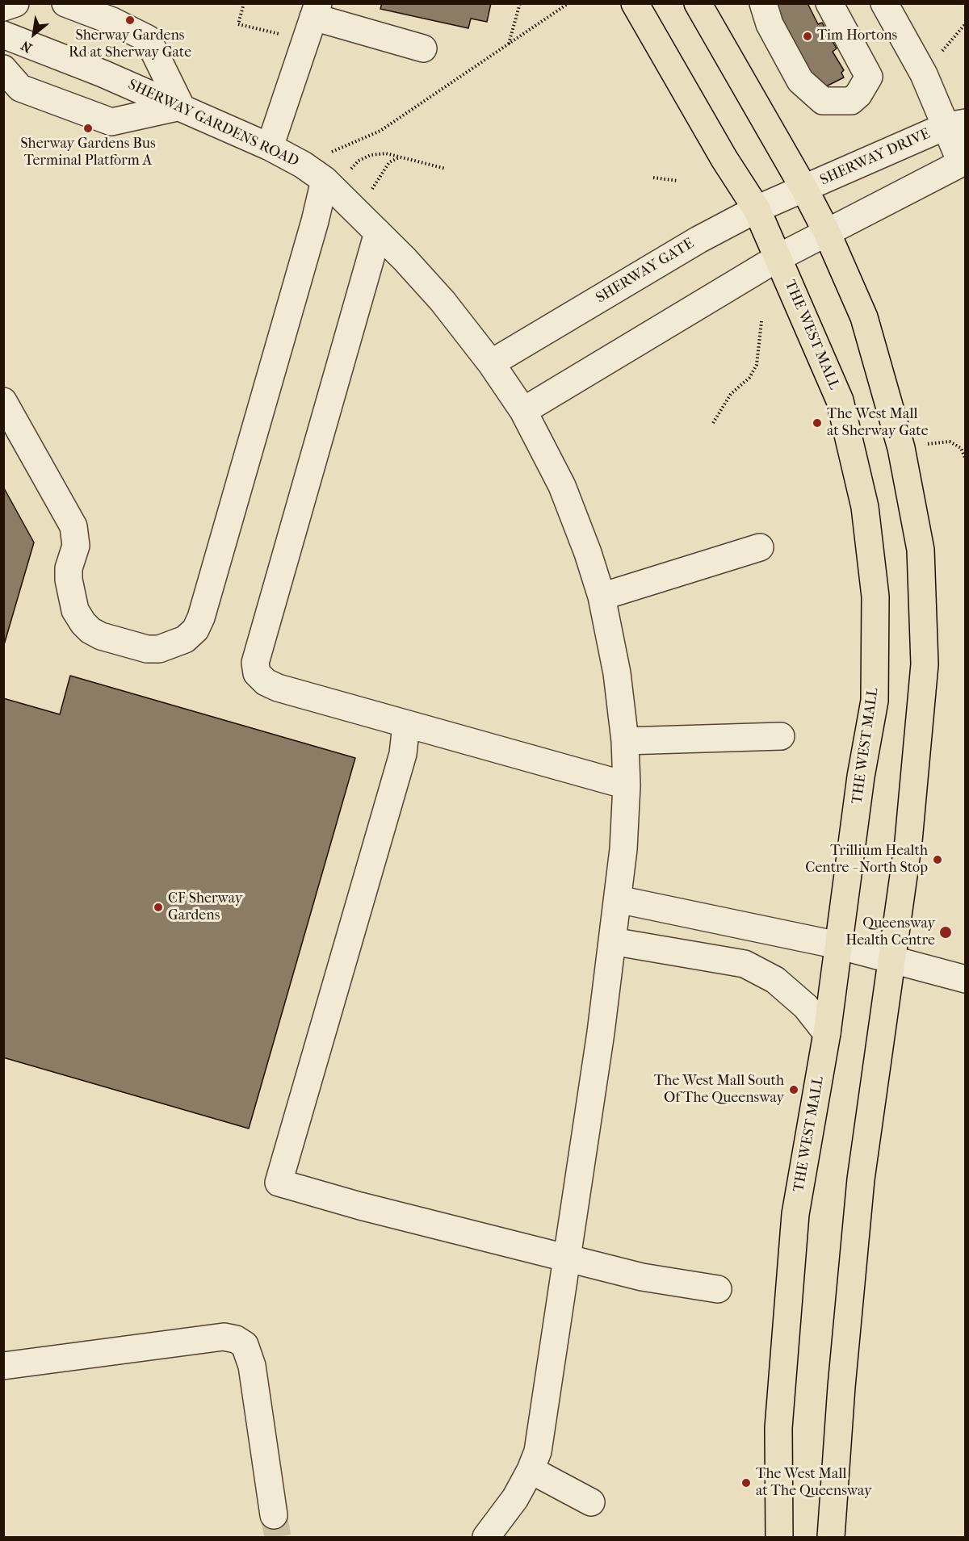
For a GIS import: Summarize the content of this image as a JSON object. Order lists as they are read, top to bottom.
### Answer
{
  "streets": {
    "main road": ["THE WEST MALL"],
    "street": ["SHERWAY GARDENS ROAD", "SHERWAY DRIVE", "SHERWAY GATE"]
  },
  "crossings": [
    ["SHERWAY GARDENS ROAD", "SHERWAY GATE"],
    ["SHERWAY DRIVE", "SHERWAY GATE"],
    ["SHERWAY GATE", "THE WEST MALL"]
  ],
  "places": [
    "Sherway Gardens Rd at Sherway Gate",
    "Tim Hortons",
    "Sherway Gardens Bus Terminal Platform A",
    "The West Mall at Sherway Gate",
    "Trillium Health Centre - North Stop",
    "CF Sherway Gardens",
    "Queensway Health Centre",
    "The West Mall South Of The Queensway",
    "The West Mall at The Queensway"
  ],
  "north": "bottom left"
}
